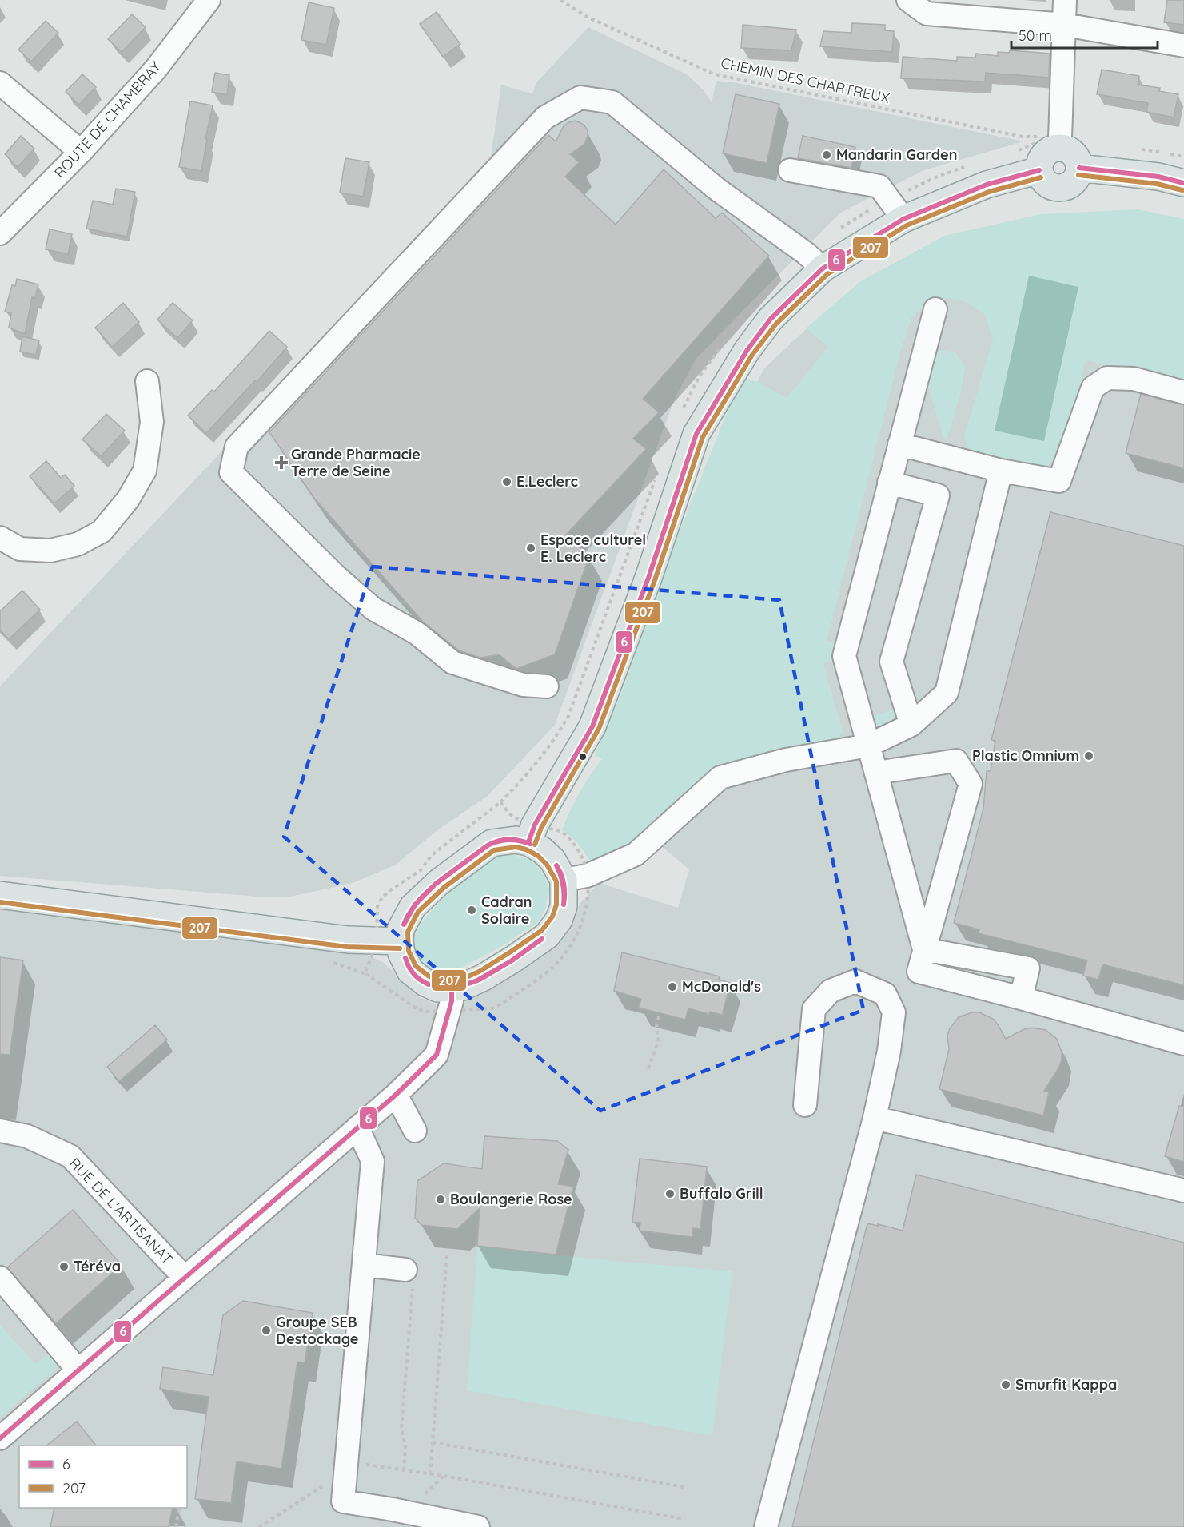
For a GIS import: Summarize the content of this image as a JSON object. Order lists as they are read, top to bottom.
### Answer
{
  "streets": {
    "street": ["ROUTE DE CHAMBRAY", "RUE DE L'ARTISANAT"],
    "path": ["CHEMIN DES CHARTREUX"]
  },
  "places": {
    "other": [
      "Mandarin Garden",
      "E.Leclerc",
      "Espace culturel E. Leclerc",
      "Plastic Omnium",
      "Cadran Solaire",
      "McDonald's",
      "Buffalo Grill",
      "Boulangerie Rose",
      "Téréva",
      "Groupe SEB Destockage",
      "Smurfit Kappa"
    ],
    "health": ["Grande Pharmacie Terre de Seine"]
  },
  "lines": ["transit line 6", "transit line 207"],
  "legend": ["6", "207"],
  "scale_bar": "50 m"
}
